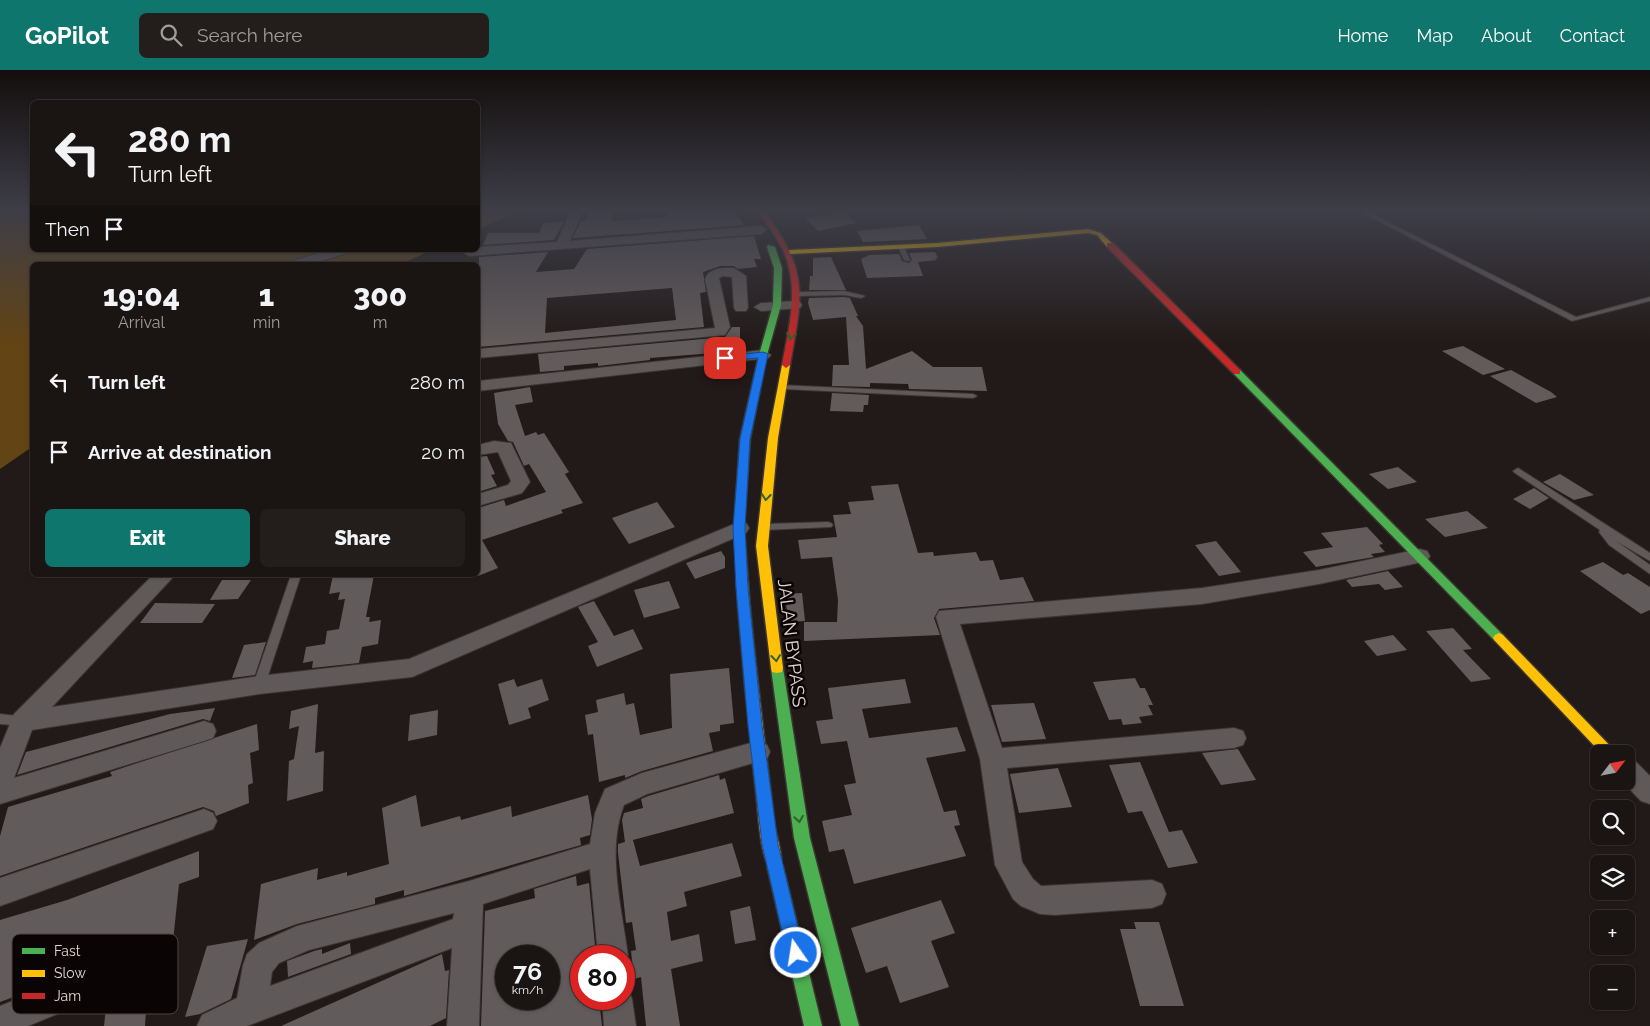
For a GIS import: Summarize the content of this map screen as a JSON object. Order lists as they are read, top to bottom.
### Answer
{
  "streets": {
    "main road": ["JALAN BYPASS"]
  },
  "legend": ["Fast", "Slow", "Jam"],
  "north": "top right",
  "page": {
    "header": "GoPilot",
    "search": "Search here",
    "nav": [
      "Home",
      "Map",
      "About",
      "Contact"
    ],
    "turn": ["280 m", "Turn left"],
    "then": "Then",
    "eta": [
      "19:04",
      "Arrival",
      "1",
      "min",
      "300",
      "m"
    ],
    "list": [
      {
        "name": "Turn left",
        "value": "280 m"
      },
      {
        "name": "Arrive at destination",
        "value": "20 m"
      }
    ],
    "buttons": ["Exit", "Share"],
    "map_buttons": ["+", "−"],
    "speed": "76 km/h",
    "limit": "80"
  }
}
